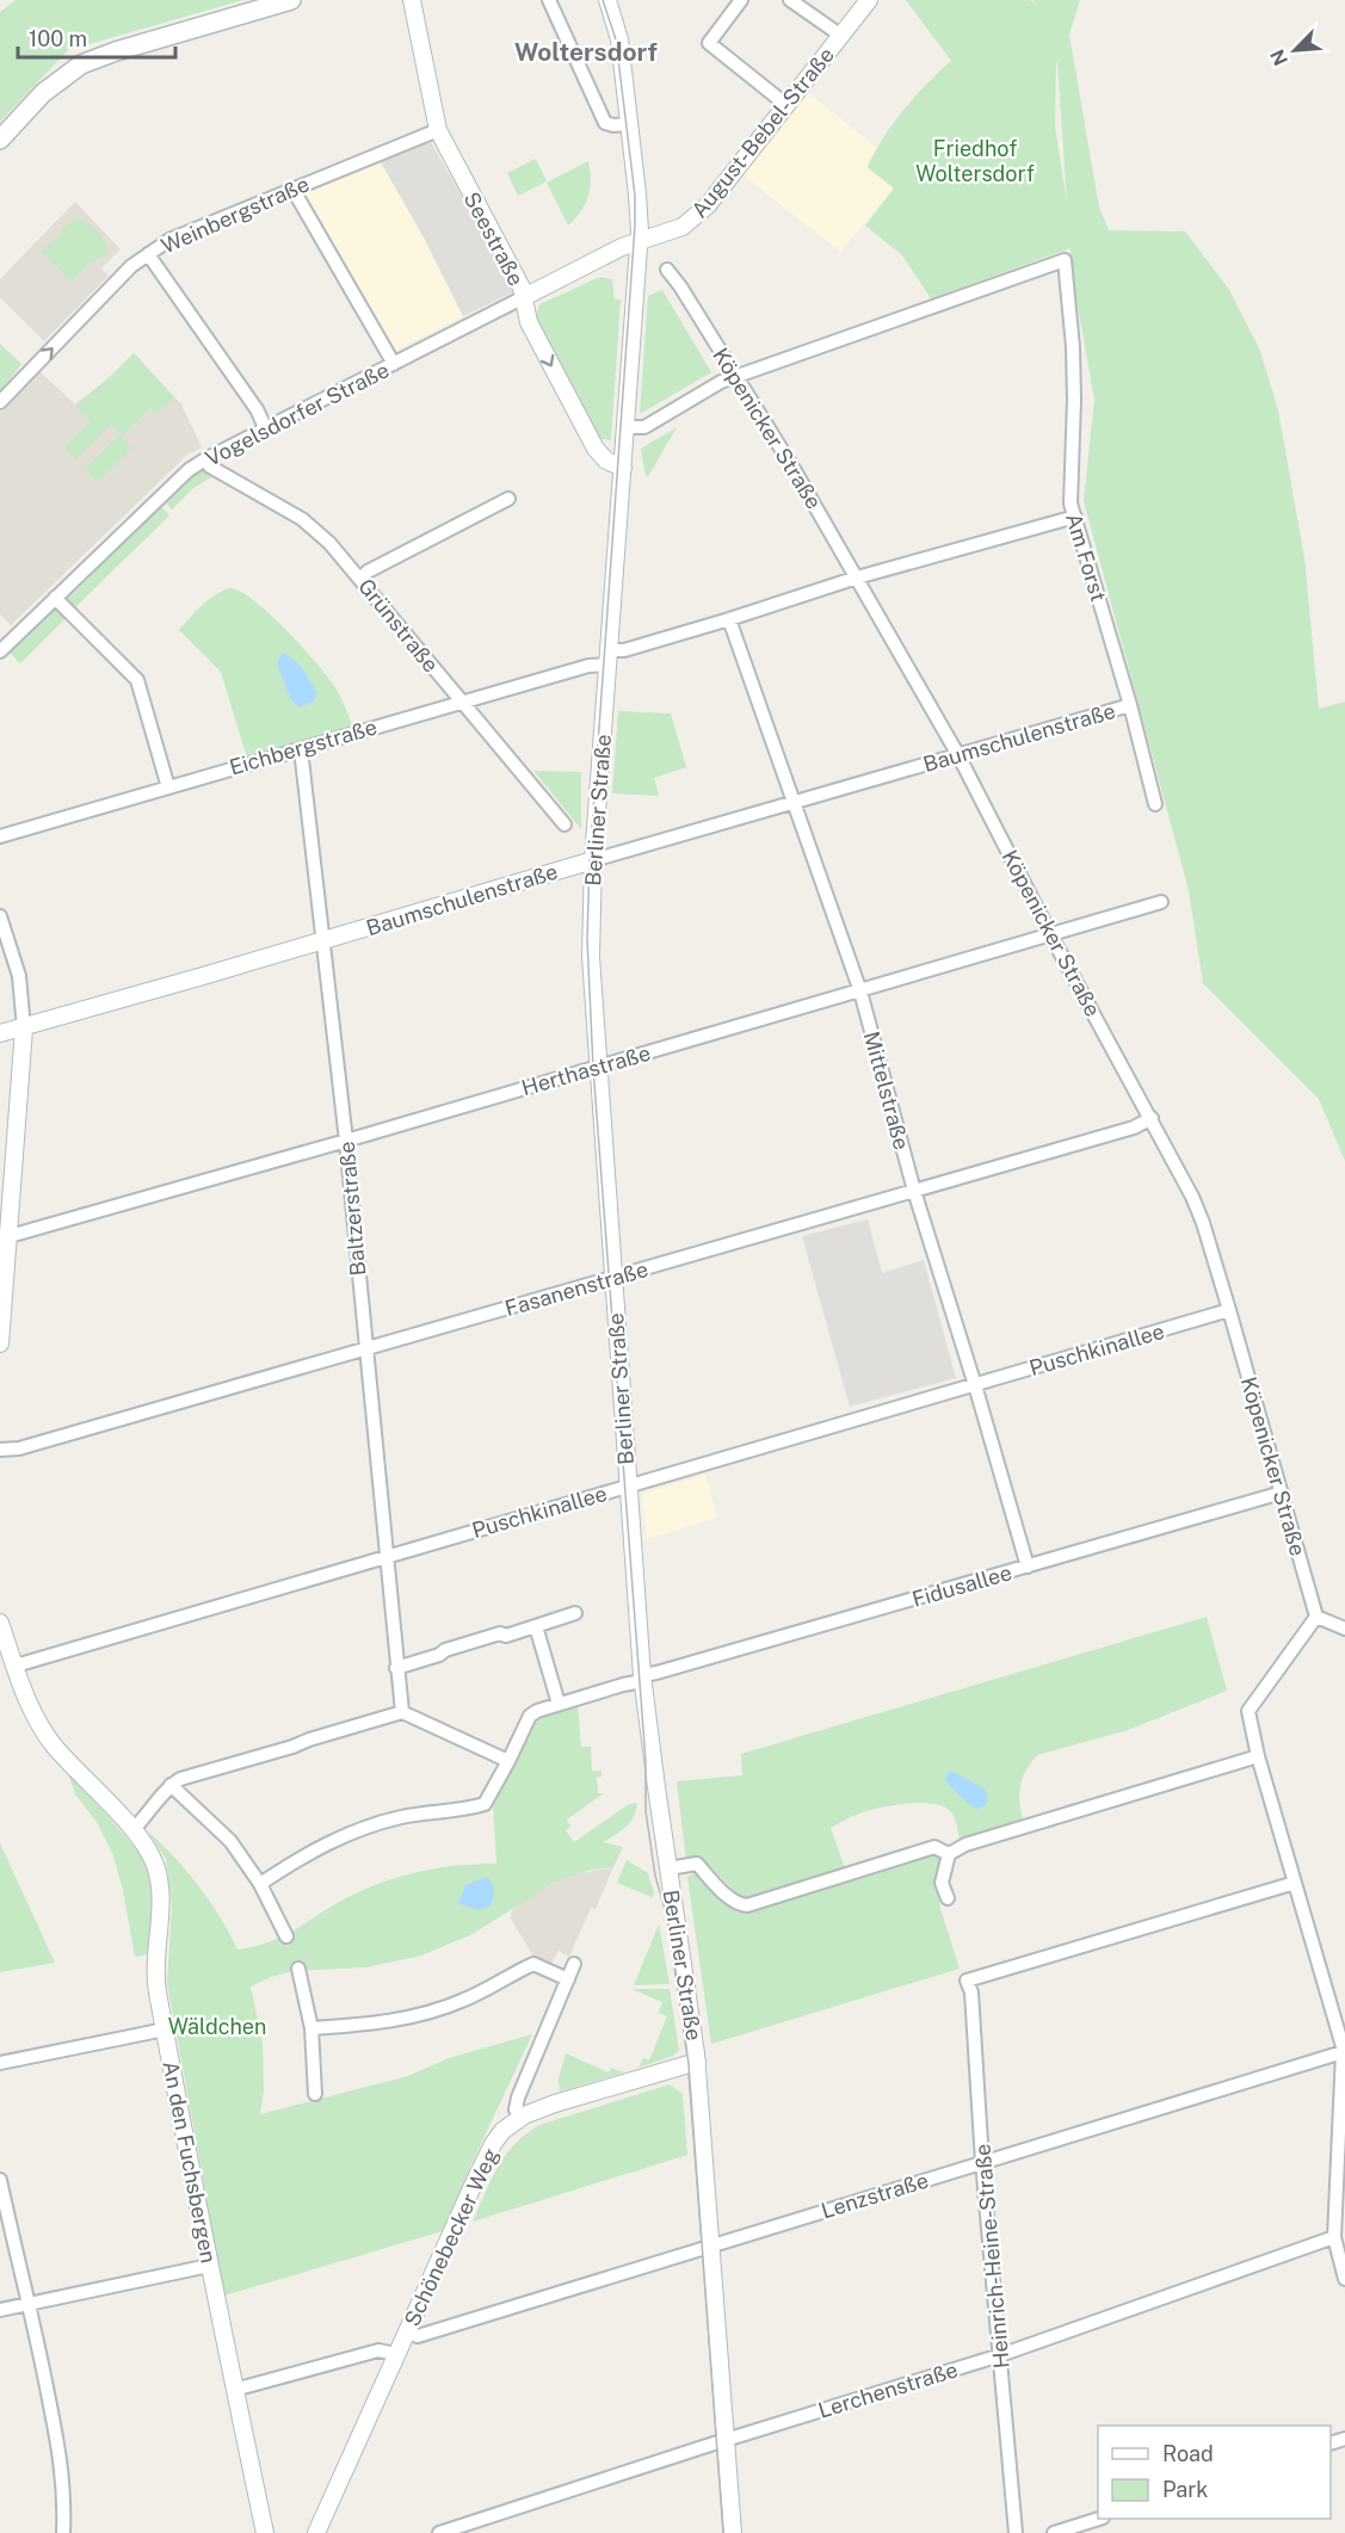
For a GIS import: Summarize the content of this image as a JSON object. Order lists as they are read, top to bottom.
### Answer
{
  "streets": {
    "street": [
      "August-Bebel-Straße",
      "Weinbergstraße",
      "Seestraße",
      "Vogelsdorfer Straße",
      "Köpenicker Straße",
      "Am Forst",
      "Grünstraße",
      "Baumschulenstraße",
      "Eichbergstraße",
      "Berliner Straße",
      "Herthastraße",
      "Mittelstraße",
      "Baltzerstraße",
      "Fasanenstraße",
      "Puschkinallee",
      "Fidusallee",
      "An den Fuchsbergen",
      "Lenzstraße",
      "Schönebecker Weg",
      "Heinrich-Heine-Straße",
      "Lerchenstraße"
    ]
  },
  "crossings": [
    ["August-Bebel-Straße", "Vogelsdorfer Straße"],
    ["August-Bebel-Straße", "Berliner Straße"],
    ["Weinbergstraße", "Seestraße"],
    ["Seestraße", "Vogelsdorfer Straße"],
    ["Seestraße", "Berliner Straße"],
    ["Vogelsdorfer Straße", "Grünstraße"],
    ["Vogelsdorfer Straße", "Berliner Straße"],
    ["Köpenicker Straße", "Am Forst"],
    ["Köpenicker Straße", "Baumschulenstraße"],
    ["Köpenicker Straße", "Eichbergstraße"],
    ["Köpenicker Straße", "Herthastraße"],
    ["Köpenicker Straße", "Fasanenstraße"],
    ["Köpenicker Straße", "Puschkinallee"],
    ["Köpenicker Straße", "Fidusallee"],
    ["Am Forst", "Baumschulenstraße"],
    ["Am Forst", "Eichbergstraße"],
    ["Grünstraße", "Eichbergstraße"],
    ["Baumschulenstraße", "Berliner Straße"],
    ["Baumschulenstraße", "Mittelstraße"],
    ["Baumschulenstraße", "Baltzerstraße"],
    ["Eichbergstraße", "Berliner Straße"],
    ["Eichbergstraße", "Mittelstraße"],
    ["Eichbergstraße", "Baltzerstraße"],
    ["Berliner Straße", "Herthastraße"],
    ["Berliner Straße", "Fasanenstraße"],
    ["Berliner Straße", "Puschkinallee"],
    ["Berliner Straße", "Fidusallee"],
    ["Berliner Straße", "Lenzstraße"],
    ["Berliner Straße", "Schönebecker Weg"],
    ["Berliner Straße", "Lerchenstraße"],
    ["Herthastraße", "Mittelstraße"],
    ["Herthastraße", "Baltzerstraße"],
    ["Mittelstraße", "Fasanenstraße"],
    ["Mittelstraße", "Puschkinallee"],
    ["Mittelstraße", "Fidusallee"],
    ["Baltzerstraße", "Fasanenstraße"],
    ["Baltzerstraße", "Puschkinallee"],
    ["Puschkinallee", "An den Fuchsbergen"],
    ["Lenzstraße", "Schönebecker Weg"],
    ["Lenzstraße", "Heinrich-Heine-Straße"],
    ["Heinrich-Heine-Straße", "Lerchenstraße"]
  ],
  "one_way": ["Weinbergstraße", "Seestraße"],
  "districts": ["Woltersdorf"],
  "parks": ["Friedhof Woltersdorf", "Wäldchen"],
  "legend": ["Road", "Park"],
  "scale_bar": "100 m",
  "north": "bottom left"
}
